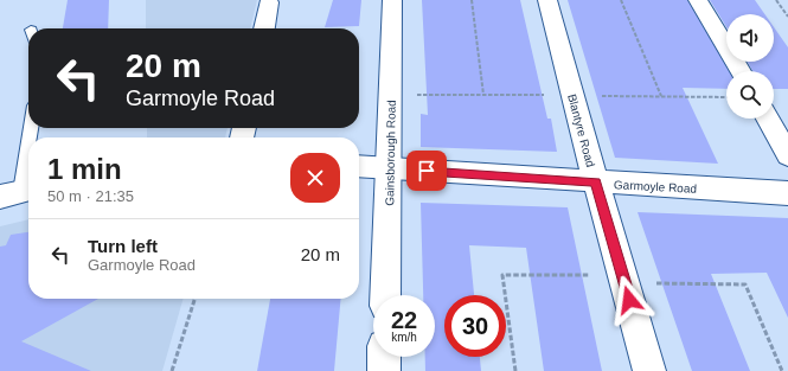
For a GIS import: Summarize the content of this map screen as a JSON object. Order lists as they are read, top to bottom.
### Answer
{
  "streets": {
    "street": ["Blantyre Road", "Gainsborough Road", "Garmoyle Road"]
  },
  "crossings": [
    ["Blantyre Road", "Garmoyle Road"],
    ["Gainsborough Road", "Garmoyle Road"]
  ],
  "page": {
    "turn": ["20 m", "Garmoyle Road"],
    "heading": ["1 min", "50 m · 21:35"],
    "list": [
      {
        "name": "Turn left",
        "note": "Garmoyle Road",
        "value": "20 m"
      }
    ],
    "speed": "22 km/h",
    "limit": "30"
  }
}
